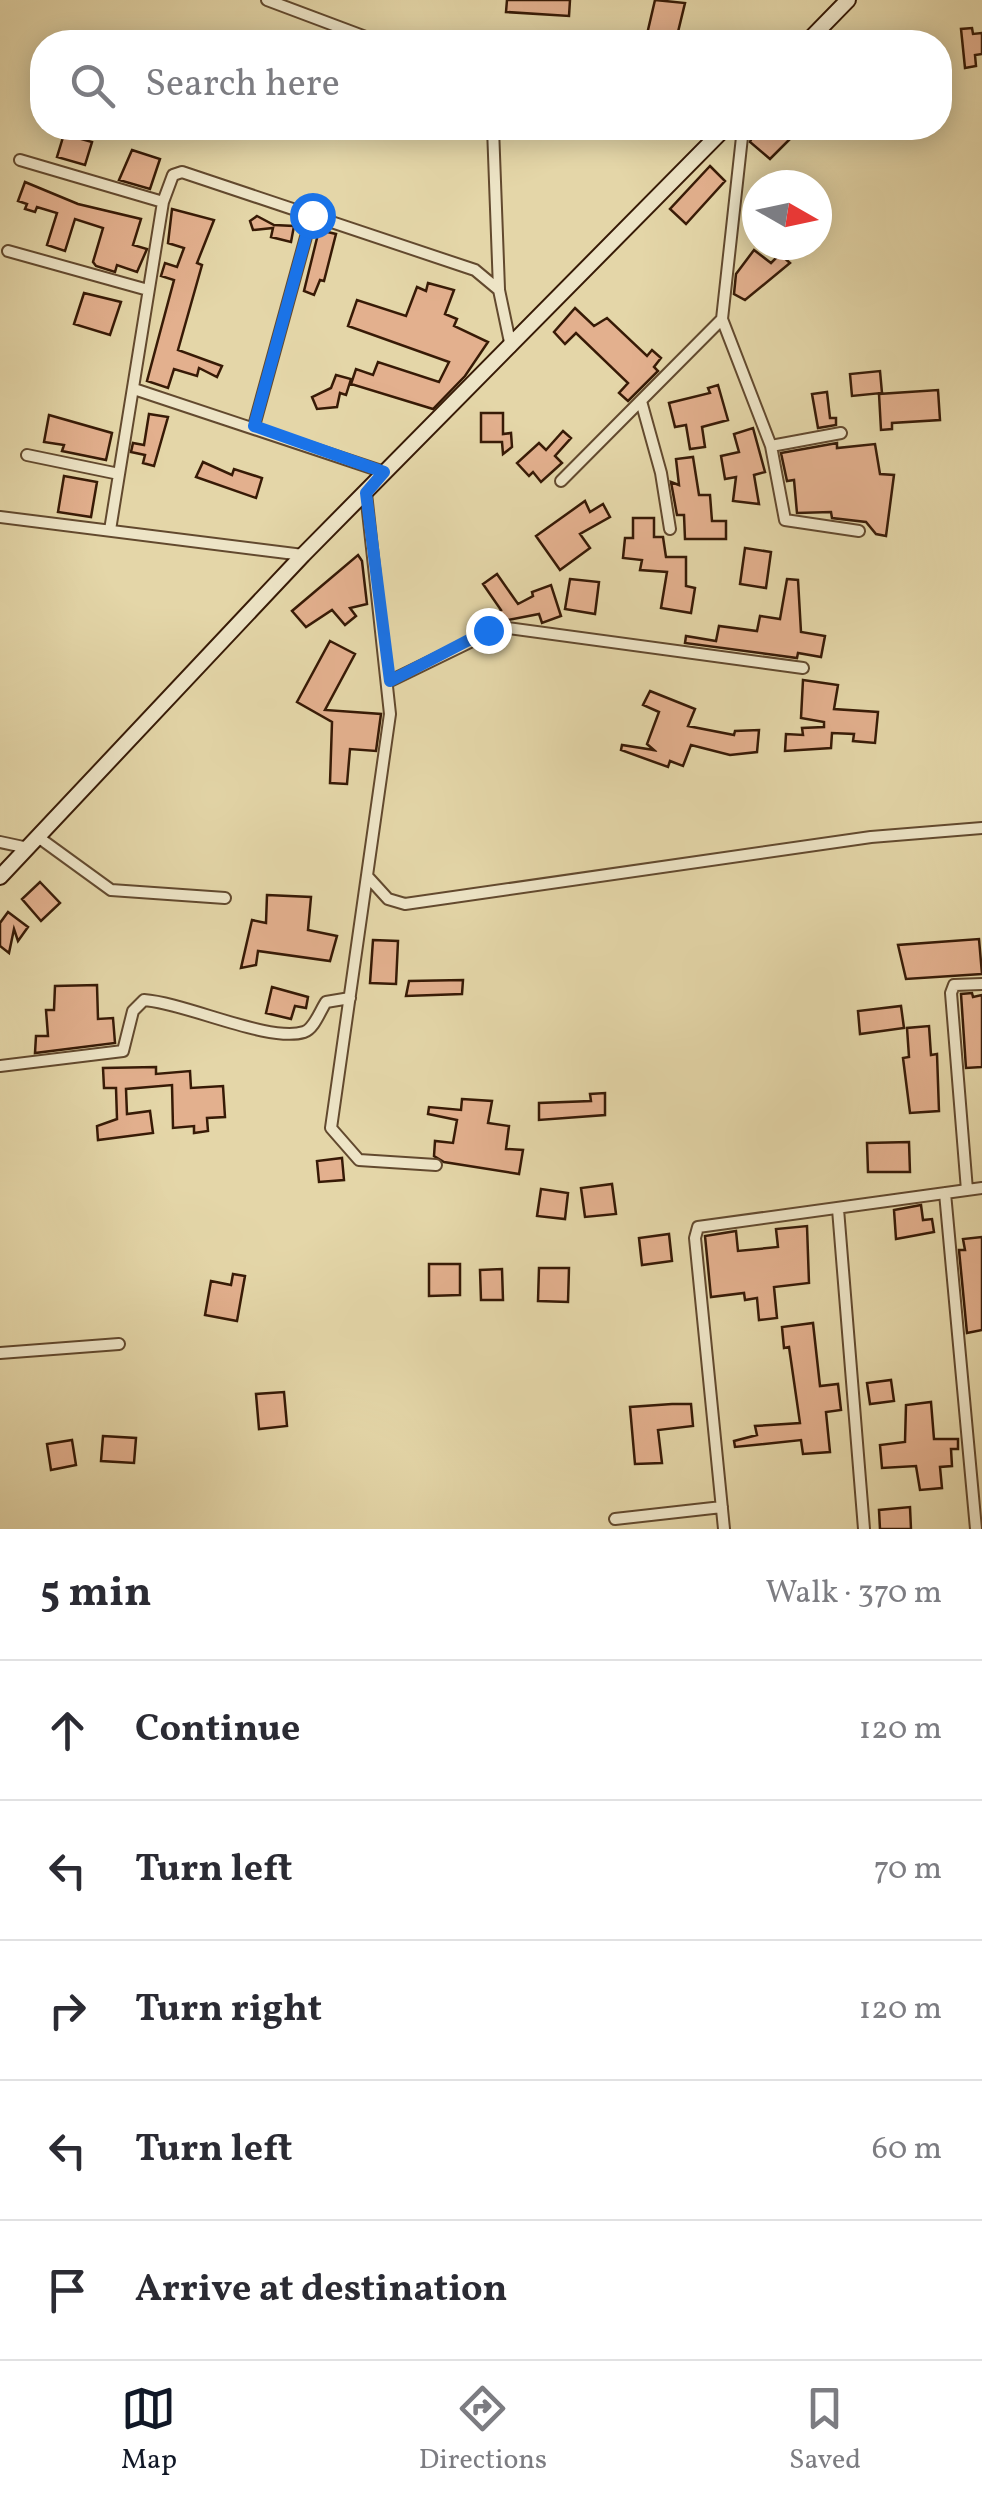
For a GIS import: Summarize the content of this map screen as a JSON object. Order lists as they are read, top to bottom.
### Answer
{
  "north": "right",
  "page": {
    "search": "Search here",
    "heading": ["5 min", "Walk · 370 m"],
    "list": [
      ["Continue", "120 m"],
      ["Turn left", "70 m"],
      ["Turn right", "120 m"],
      ["Turn left", "60 m"],
      "Arrive at destination"
    ],
    "nav": ["Map", "Directions", "Saved"]
  }
}
